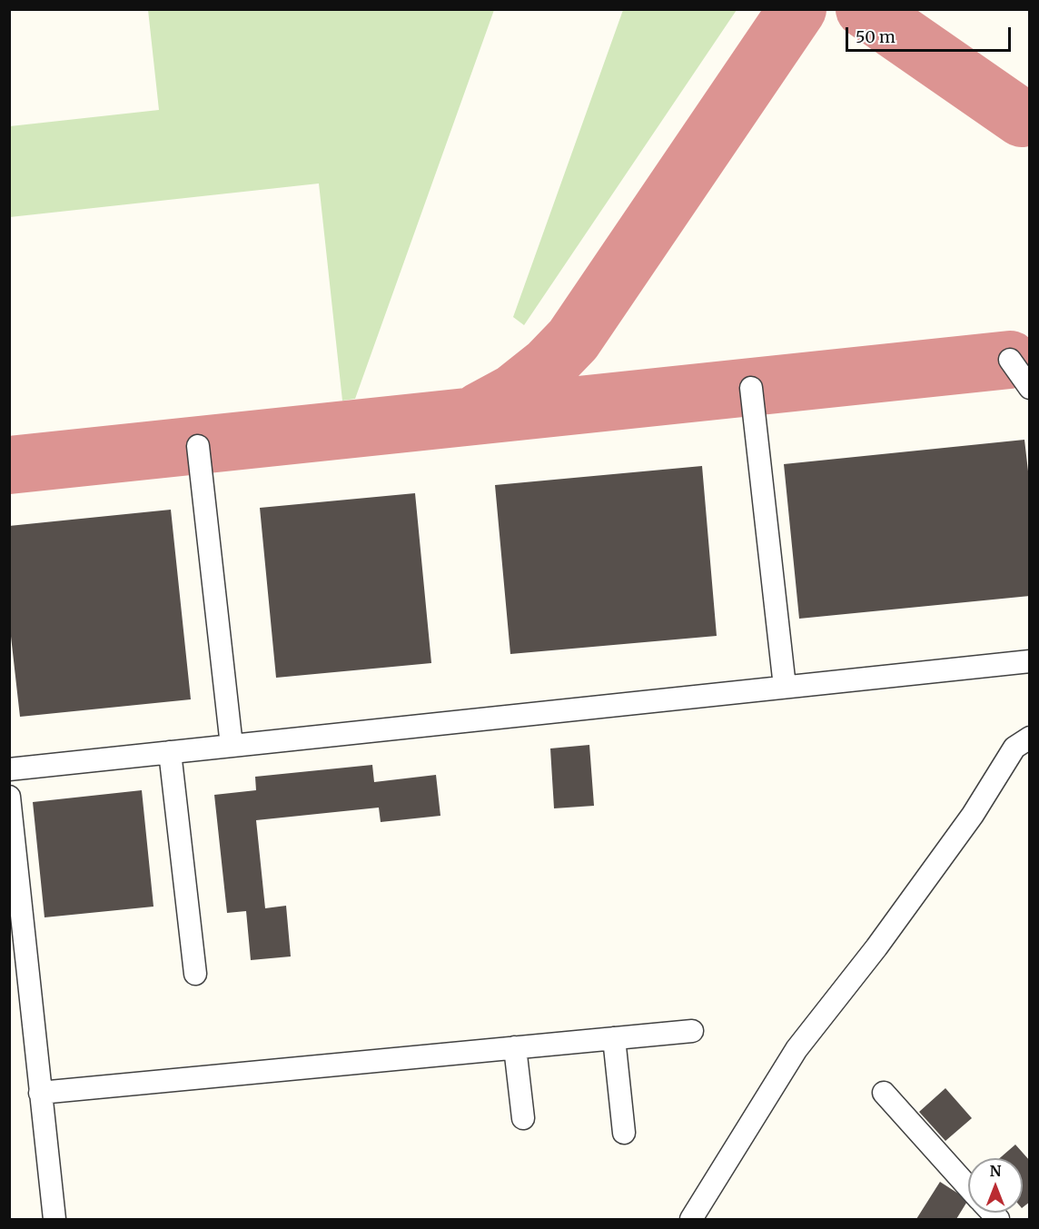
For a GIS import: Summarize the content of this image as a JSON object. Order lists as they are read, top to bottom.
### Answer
{
  "scale_bar": "50 m",
  "north": "top"
}
